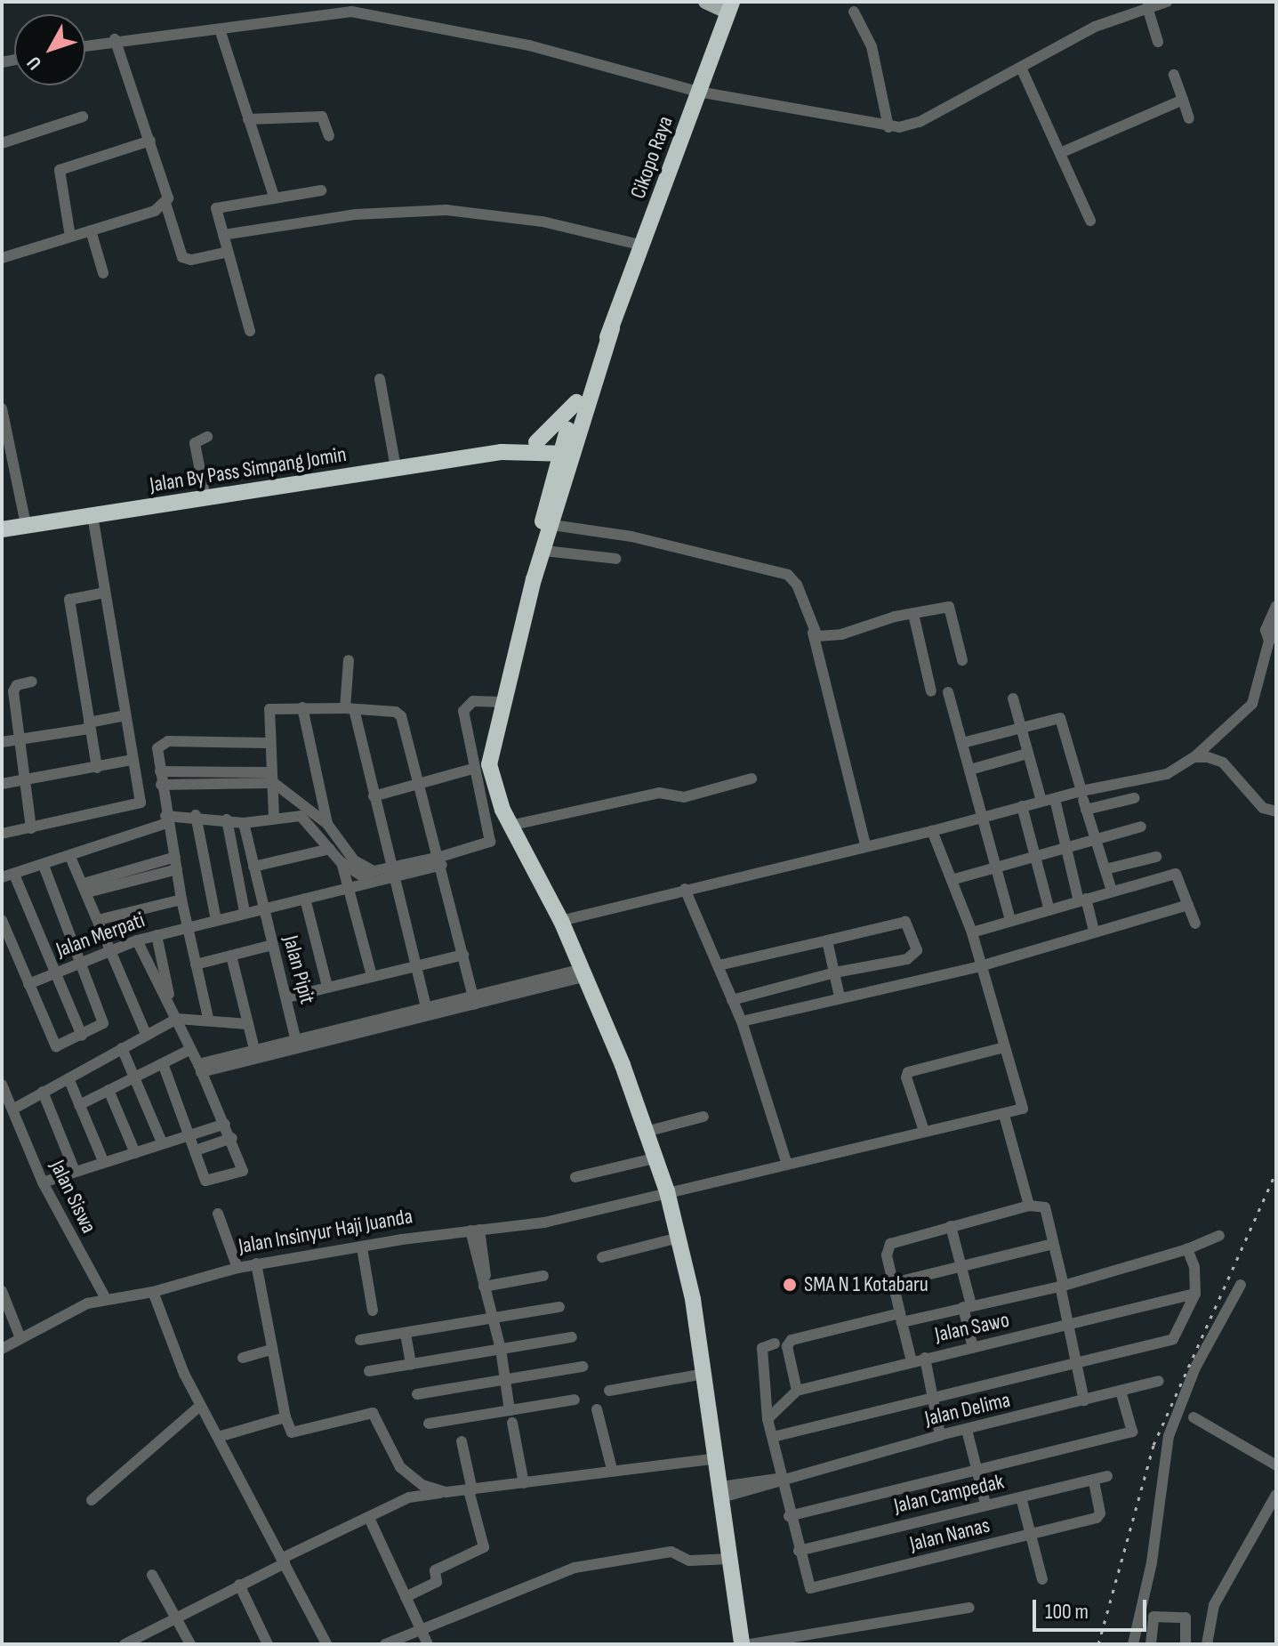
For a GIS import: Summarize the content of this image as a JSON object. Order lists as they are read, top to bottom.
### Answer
{
  "streets": {
    "highway": ["Cikopo Raya", "Jalan By Pass Simpang Jomin"],
    "street": [
      "Jalan Merpati",
      "Jalan Pipit",
      "Jalan Siswa",
      "Jalan Insinyur Haji Juanda",
      "Jalan Sawo",
      "Jalan Delima",
      "Jalan Campedak",
      "Jalan Nanas"
    ]
  },
  "crossings": [
    ["Cikopo Raya", "Jalan By Pass Simpang Jomin"],
    ["Jalan Merpati", "Jalan Pipit"],
    ["Jalan Siswa", "Jalan Insinyur Haji Juanda"],
    ["Jalan Campedak", "Jalan Nanas"]
  ],
  "places": ["SMA N 1 Kotabaru"],
  "scale_bar": "100 m",
  "north": "bottom left"
}
